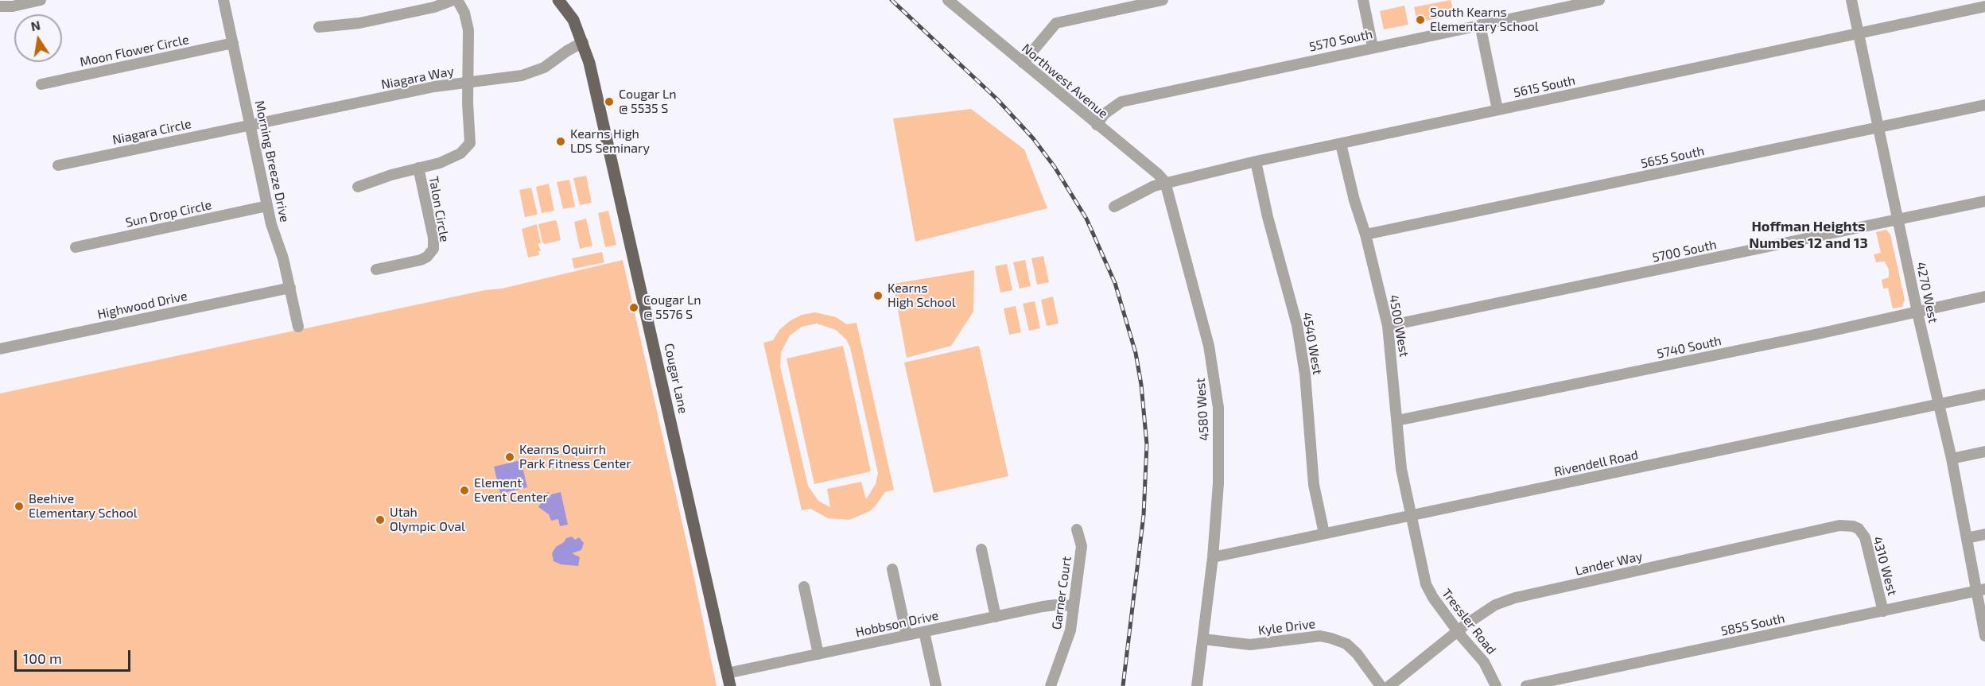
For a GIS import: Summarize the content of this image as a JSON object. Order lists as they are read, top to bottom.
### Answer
{
  "streets": {
    "main road": ["Cougar Lane"],
    "street": [
      "5570 South",
      "Moon Flower Circle",
      "Niagara Way",
      "Northwest Avenue",
      "5615 South",
      "Niagara Circle",
      "5655 South",
      "Morning Breeze Drive",
      "Talon Circle",
      "Sun Drop Circle",
      "5700 South",
      "4270 West",
      "Highwood Drive",
      "4500 West",
      "4540 West",
      "5740 South",
      "4580 West",
      "Rivendell Road",
      "Lander Way",
      "4310 West",
      "Garner Court",
      "Tressler Road",
      "Hobbson Drive",
      "5855 South",
      "Kyle Drive"
    ]
  },
  "crossings": [
    ["5570 South", "Northwest Avenue"],
    ["Moon Flower Circle", "Morning Breeze Drive"],
    ["Niagara Way", "Niagara Circle"],
    ["Niagara Way", "Morning Breeze Drive"],
    ["Niagara Way", "Cougar Lane"],
    ["Northwest Avenue", "5615 South"],
    ["Northwest Avenue", "4580 West"],
    ["5615 South", "4270 West"],
    ["5615 South", "4500 West"],
    ["5615 South", "4540 West"],
    ["5615 South", "4580 West"],
    ["Niagara Circle", "Morning Breeze Drive"],
    ["5655 South", "4270 West"],
    ["5655 South", "4500 West"],
    ["Morning Breeze Drive", "Sun Drop Circle"],
    ["Morning Breeze Drive", "Highwood Drive"],
    ["5700 South", "4270 West"],
    ["5700 South", "4500 West"],
    ["4270 West", "5740 South"],
    ["4270 West", "Rivendell Road"],
    ["4270 West", "5855 South"],
    ["4500 West", "5740 South"],
    ["4500 West", "Rivendell Road"],
    ["4500 West", "Tressler Road"],
    ["4540 West", "Rivendell Road"],
    ["Cougar Lane", "Hobbson Drive"],
    ["4580 West", "Rivendell Road"],
    ["4580 West", "Kyle Drive"],
    ["Rivendell Road", "Tressler Road"],
    ["Lander Way", "4310 West"],
    ["Lander Way", "Tressler Road"],
    ["4310 West", "5855 South"],
    ["Garner Court", "Hobbson Drive"]
  ],
  "districts": ["Hoffman Heights Numbes 12 and 13"],
  "places": [
    "South Kearns Elementary School",
    "Cougar Ln @ 5535 S",
    "Kearns High LDS Seminary",
    "Kearns High School",
    "Cougar Ln @ 5576 S",
    "Kearns Oquirrh Park Fitness Center",
    "Element Event Center",
    "Beehive Elementary School",
    "Utah Olympic Oval"
  ],
  "scale_bar": "100 m",
  "north": "top"
}
